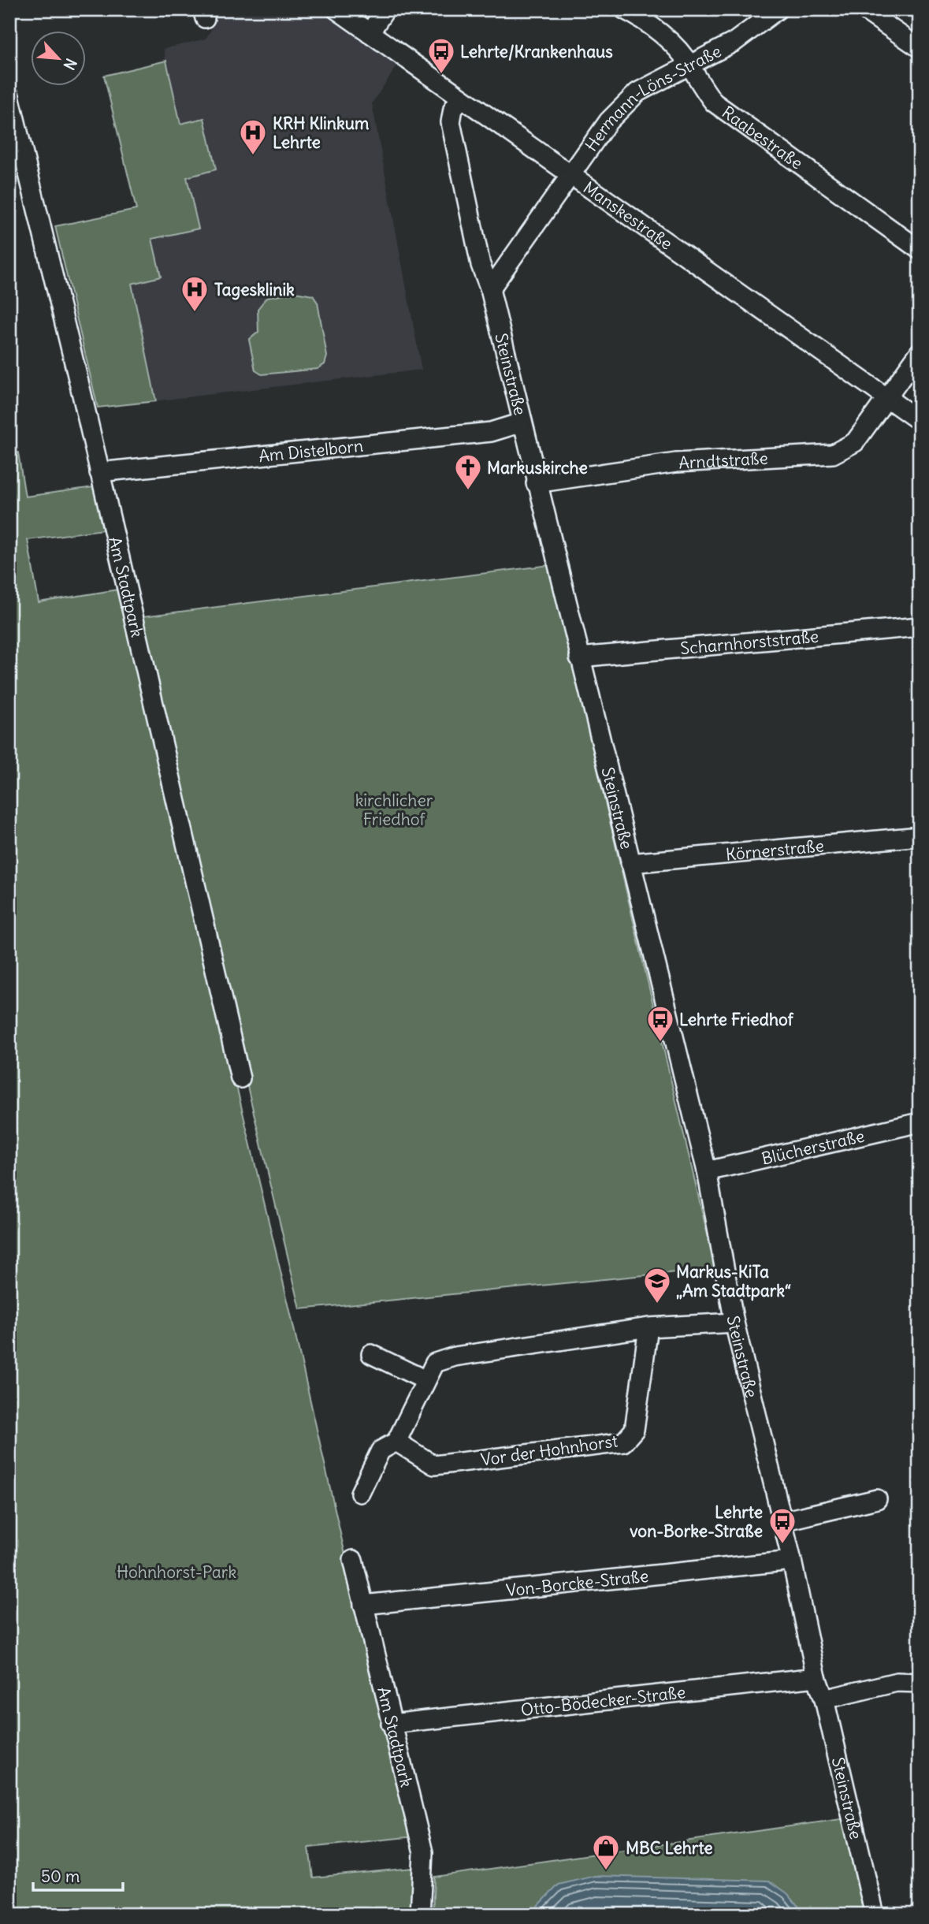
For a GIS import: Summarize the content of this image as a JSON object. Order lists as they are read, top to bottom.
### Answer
{
  "streets": {
    "street": [
      "Hermann-Löns-Straße",
      "Raabestraße",
      "Manskestraße",
      "Steinstraße",
      "Am Distelborn",
      "Arndtstraße",
      "Am Stadtpark",
      "Scharnhorststraße",
      "Körnerstraße",
      "Blücherstraße",
      "Vor der Hohnhorst",
      "Von-Borcke-Straße",
      "Otto-Bödecker-Straße"
    ]
  },
  "crossings": [
    ["Hermann-Löns-Straße", "Raabestraße"],
    ["Hermann-Löns-Straße", "Manskestraße"],
    ["Hermann-Löns-Straße", "Steinstraße"],
    ["Manskestraße", "Steinstraße"],
    ["Manskestraße", "Arndtstraße"],
    ["Steinstraße", "Am Distelborn"],
    ["Steinstraße", "Arndtstraße"],
    ["Steinstraße", "Scharnhorststraße"],
    ["Steinstraße", "Körnerstraße"],
    ["Steinstraße", "Blücherstraße"],
    ["Steinstraße", "Von-Borcke-Straße"],
    ["Steinstraße", "Otto-Bödecker-Straße"],
    ["Am Distelborn", "Am Stadtpark"],
    ["Am Stadtpark", "Von-Borcke-Straße"],
    ["Am Stadtpark", "Otto-Bödecker-Straße"]
  ],
  "parks": ["kirchlicher Friedhof", "Hohnhorst-Park"],
  "places": {
    "bus stop": ["Lehrte/Krankenhaus", "Lehrte Friedhof", "Lehrte von-Borke-Straße"],
    "hospital": ["KRH Klinkum Lehrte", "Tagesklinik"],
    "church": ["Markuskirche"],
    "school or university": ["Markus-KiTa „Am Stadtpark“"],
    "shop": ["MBC Lehrte"]
  },
  "scale_bar": "50 m",
  "north": "bottom right"
}
